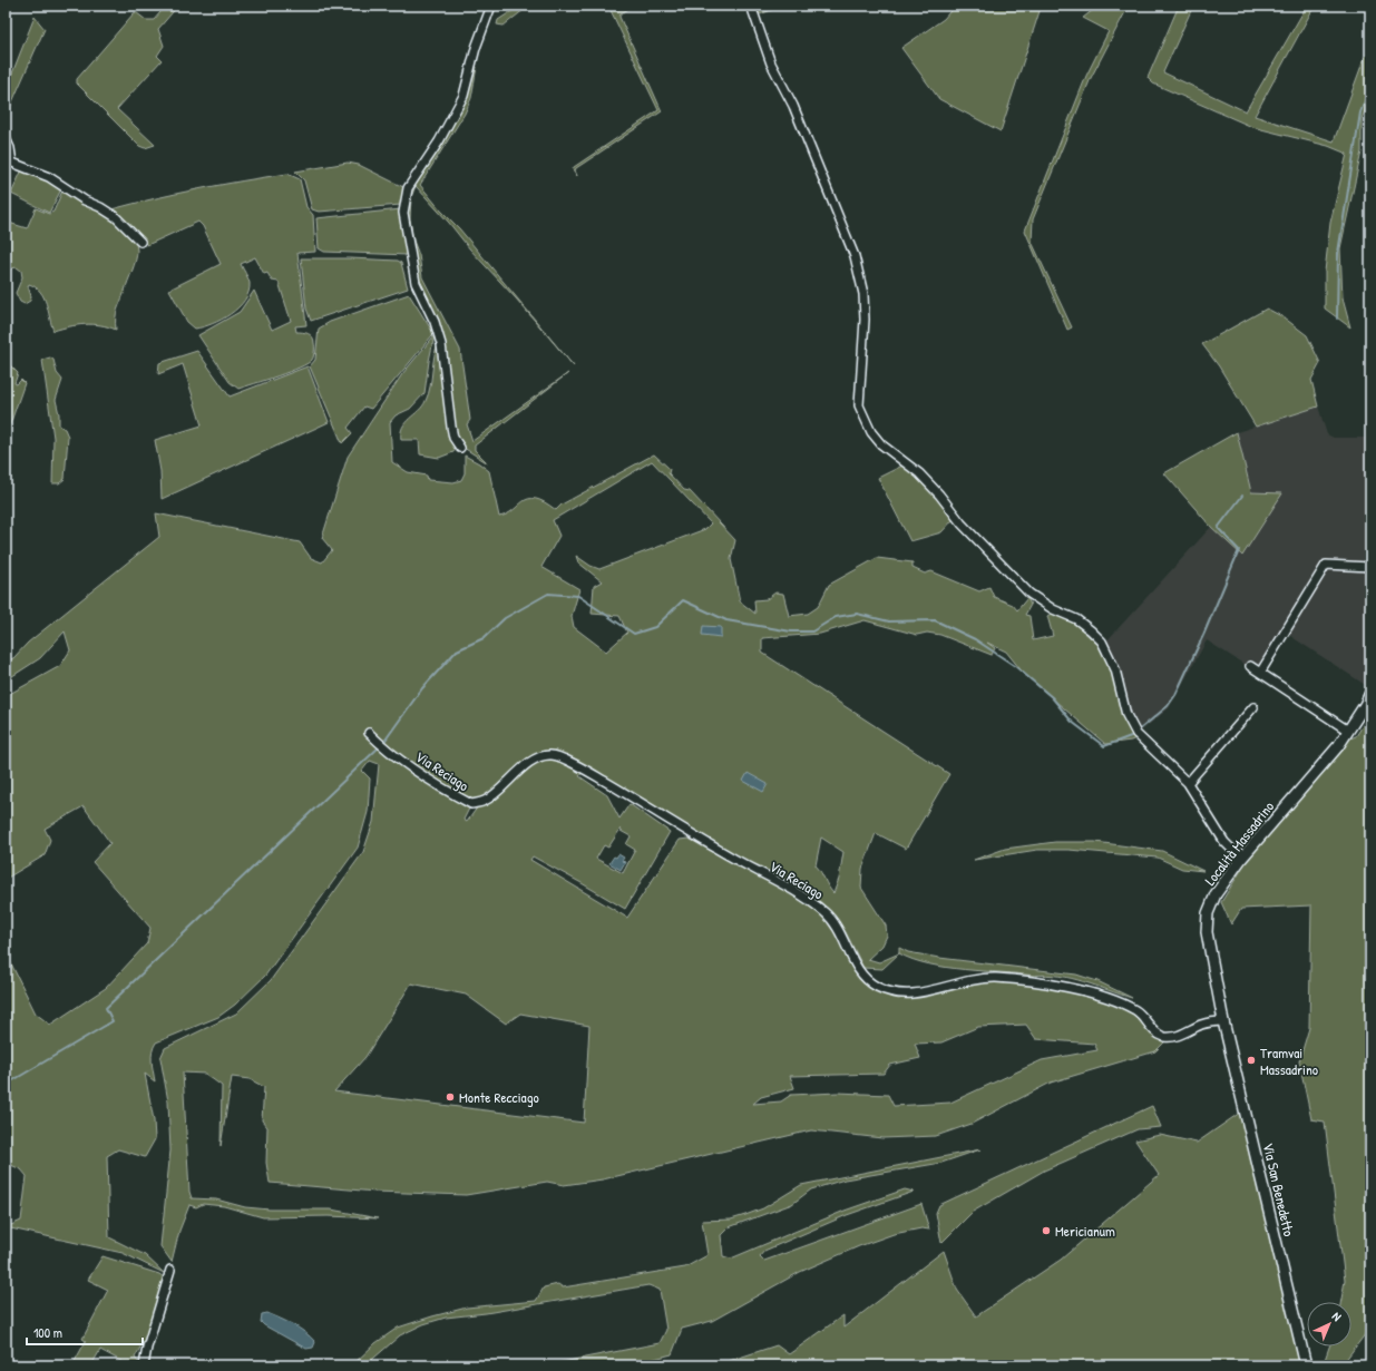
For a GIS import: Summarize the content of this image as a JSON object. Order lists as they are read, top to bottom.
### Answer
{
  "streets": {
    "main road": ["Località Massadrino", "Via San Benedetto"],
    "street": ["Via Reciago"]
  },
  "crossings": [
    ["Via Reciago", "Località Massadrino"],
    ["Via Reciago", "Via San Benedetto"],
    ["Località Massadrino", "Via San Benedetto"]
  ],
  "places": ["Tramvai Massadrino", "Monte Recciago", "Mericianum"],
  "scale_bar": "100 m",
  "north": "top right"
}
